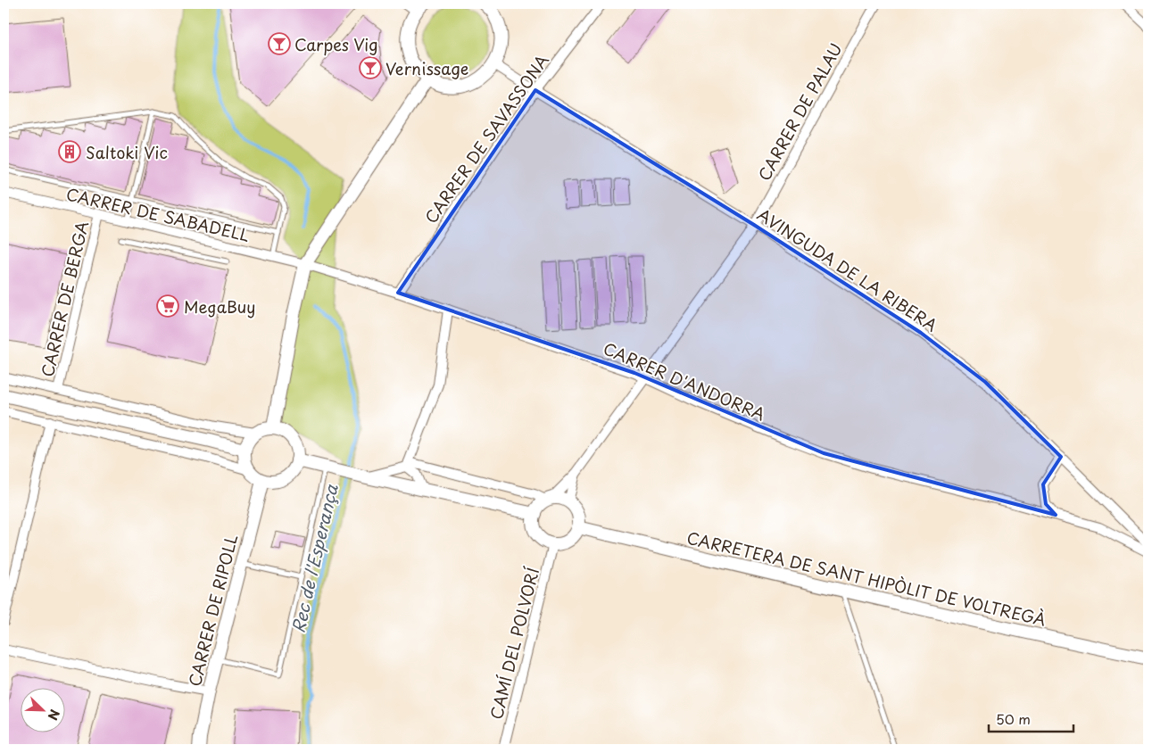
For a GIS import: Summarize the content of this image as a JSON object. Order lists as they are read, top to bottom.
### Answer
{
  "streets": {
    "street": [
      "CARRER DE PALAU",
      "CARRER DE SAVASSONA",
      "CARRER DE SABADELL",
      "AVINGUDA DE LA RIBERA",
      "CARRER DE BERGA",
      "CARRER D'ANDORRA",
      "CARRETERA DE SANT HIPÒLIT DE VOLTREGÀ",
      "CARRER DE RIPOLL",
      "CAMÍ DEL POLVORÍ"
    ]
  },
  "crossings": [
    ["CARRER DE PALAU", "AVINGUDA DE LA RIBERA"],
    ["CARRER DE PALAU", "CARRER D'ANDORRA"],
    ["CARRER DE PALAU", "CARRETERA DE SANT HIPÒLIT DE VOLTREGÀ"],
    ["CARRER DE PALAU", "CAMÍ DEL POLVORÍ"],
    ["CARRER DE SAVASSONA", "AVINGUDA DE LA RIBERA"],
    ["CARRER DE SAVASSONA", "CARRER D'ANDORRA"],
    ["CARRER DE SABADELL", "CARRER DE BERGA"],
    ["CARRER DE SABADELL", "CARRER D'ANDORRA"],
    ["CARRETERA DE SANT HIPÒLIT DE VOLTREGÀ", "CAMÍ DEL POLVORÍ"]
  ],
  "water": ["Rec de l'Esperança"],
  "places": {
    "bar": ["Carpes Vig", "Vernissage"],
    "building": ["Saltoki Vic"],
    "supermarket": ["MegaBuy"]
  },
  "scale_bar": "50 m",
  "north": "bottom right"
}
